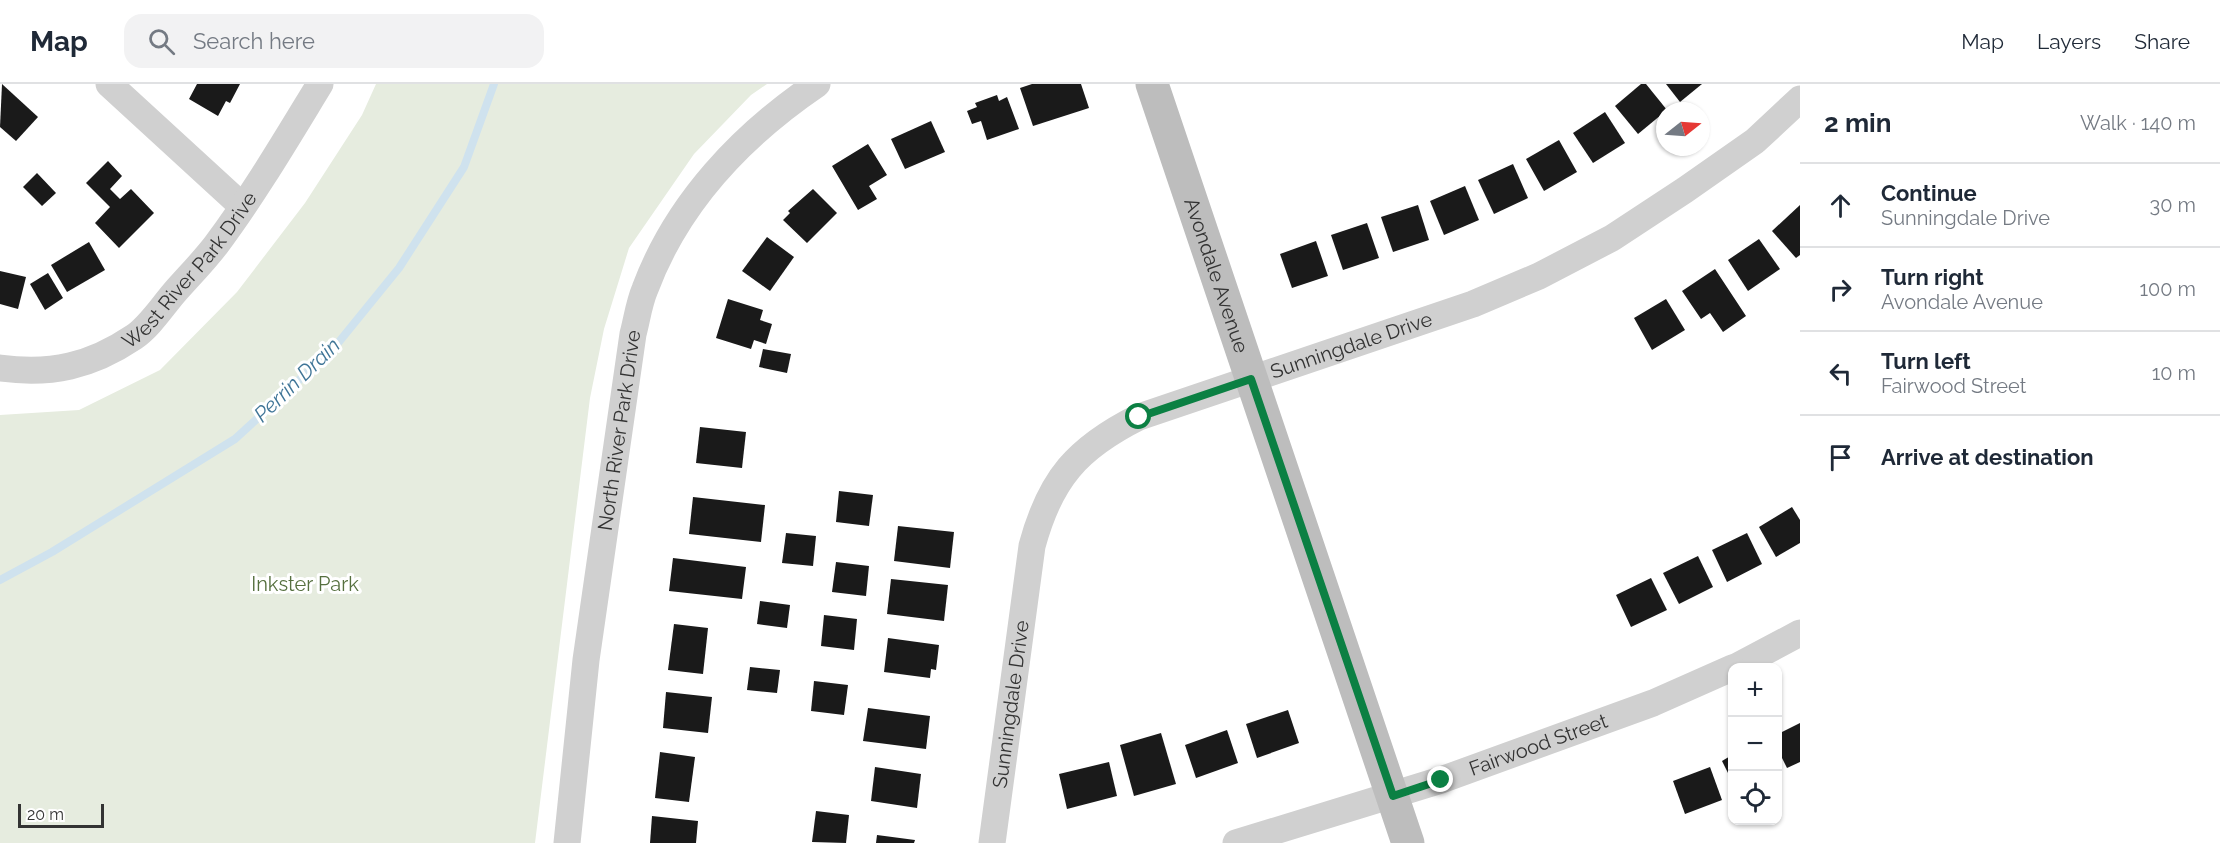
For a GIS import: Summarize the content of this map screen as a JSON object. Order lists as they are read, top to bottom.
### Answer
{
  "streets": {
    "street": [
      "West River Park Drive",
      "Avondale Avenue",
      "Sunningdale Drive",
      "North River Park Drive",
      "Fairwood Street"
    ]
  },
  "crossings": [
    ["Avondale Avenue", "Sunningdale Drive"],
    ["Avondale Avenue", "Fairwood Street"]
  ],
  "water": ["Perrin Drain"],
  "parks": ["Inkster Park"],
  "scale_bar": "20 m",
  "north": "right",
  "page": {
    "header": "Map",
    "search": "Search here",
    "nav": ["Map", "Layers", "Share"],
    "heading": ["2 min", "Walk · 140 m"],
    "list": [
      ["Continue", "Sunningdale Drive", "30 m"],
      ["Turn right", "Avondale Avenue", "100 m"],
      ["Turn left", "Fairwood Street", "10 m"],
      "Arrive at destination"
    ],
    "map_buttons": ["+", "−"],
    "scale": "20 m"
  }
}
